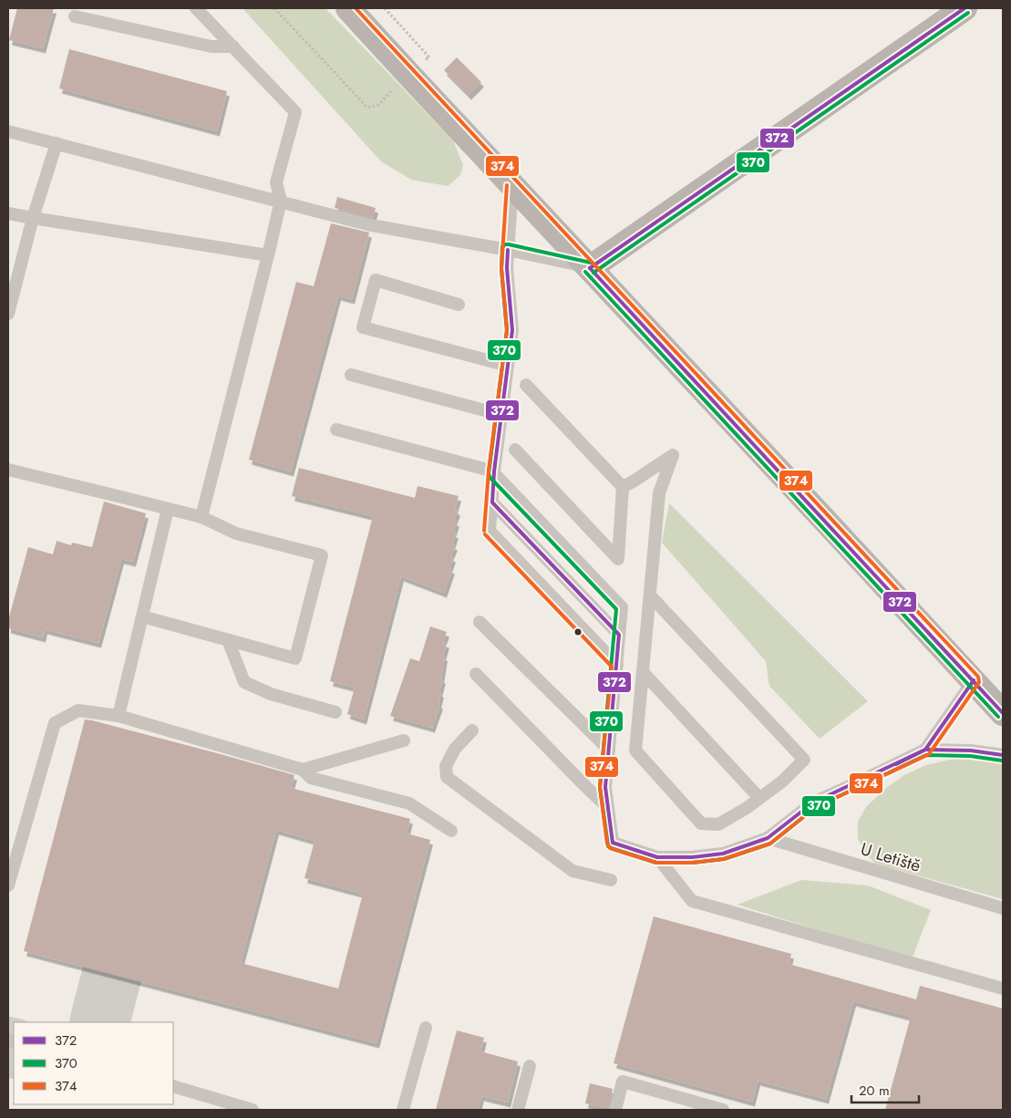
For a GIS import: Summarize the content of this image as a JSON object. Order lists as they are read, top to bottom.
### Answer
{
  "streets": {
    "lane": ["U Letiště"]
  },
  "lines": ["transit line 372", "transit line 374", "transit line 370"],
  "legend": ["372", "370", "374"],
  "scale_bar": "20 m"
}
